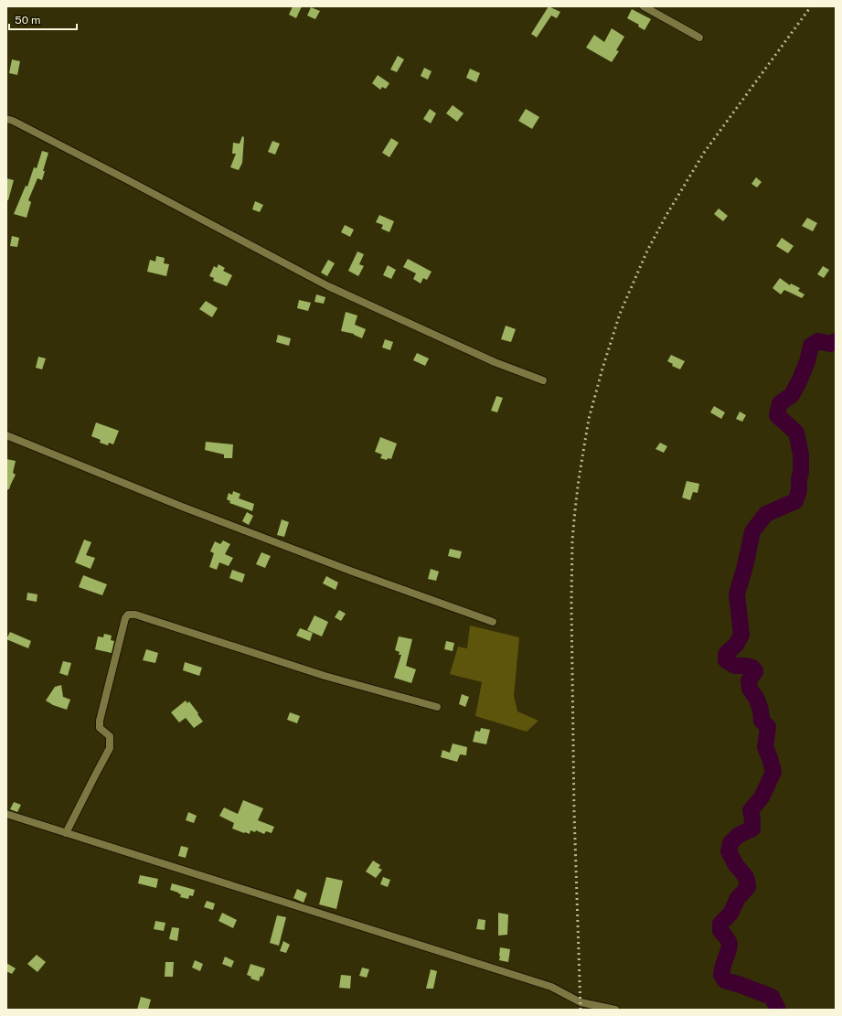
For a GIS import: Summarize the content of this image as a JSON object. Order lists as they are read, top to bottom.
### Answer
{
  "scale_bar": "50 m"
}
